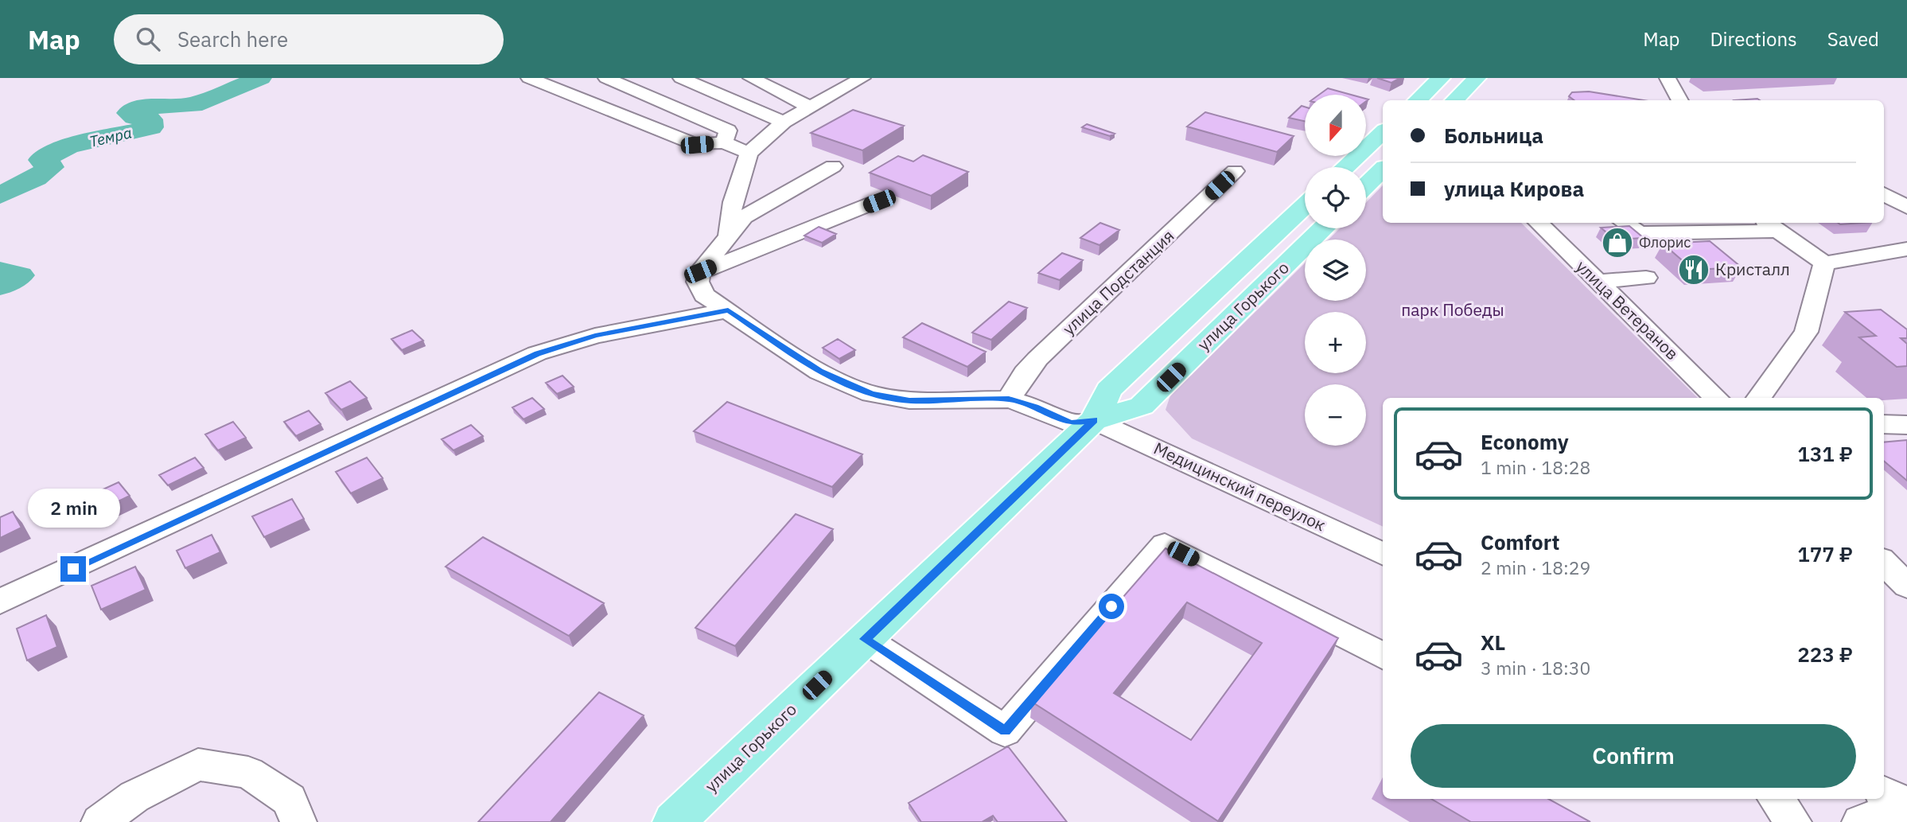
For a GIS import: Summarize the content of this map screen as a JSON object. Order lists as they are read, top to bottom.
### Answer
{
  "streets": {
    "main road": ["улица Горького"],
    "street": ["улица Подстанция", "улица Ветеранов", "Медицинский переулок"]
  },
  "crossings": [
    ["улица Горького", "Медицинский переулок"]
  ],
  "water": ["Темра"],
  "parks": ["парк Победы"],
  "places": {
    "shop": ["Флорис"],
    "restaurant": ["Кристалл"]
  },
  "north": "bottom",
  "page": {
    "header": "Map",
    "search": "Search here",
    "nav": ["Map", "Directions", "Saved"],
    "map_buttons": ["+", "−"],
    "banner": ["Больница", "улица Кирова"],
    "list": [
      {
        "name": "Economy",
        "note": "1 min · 18:28",
        "value": "131 ₽"
      },
      {
        "name": "Comfort",
        "note": "2 min · 18:29",
        "value": "177 ₽"
      },
      {
        "name": "XL",
        "note": "3 min · 18:30",
        "value": "223 ₽"
      }
    ],
    "bubble": "2 min",
    "buttons": "Confirm"
  }
}
